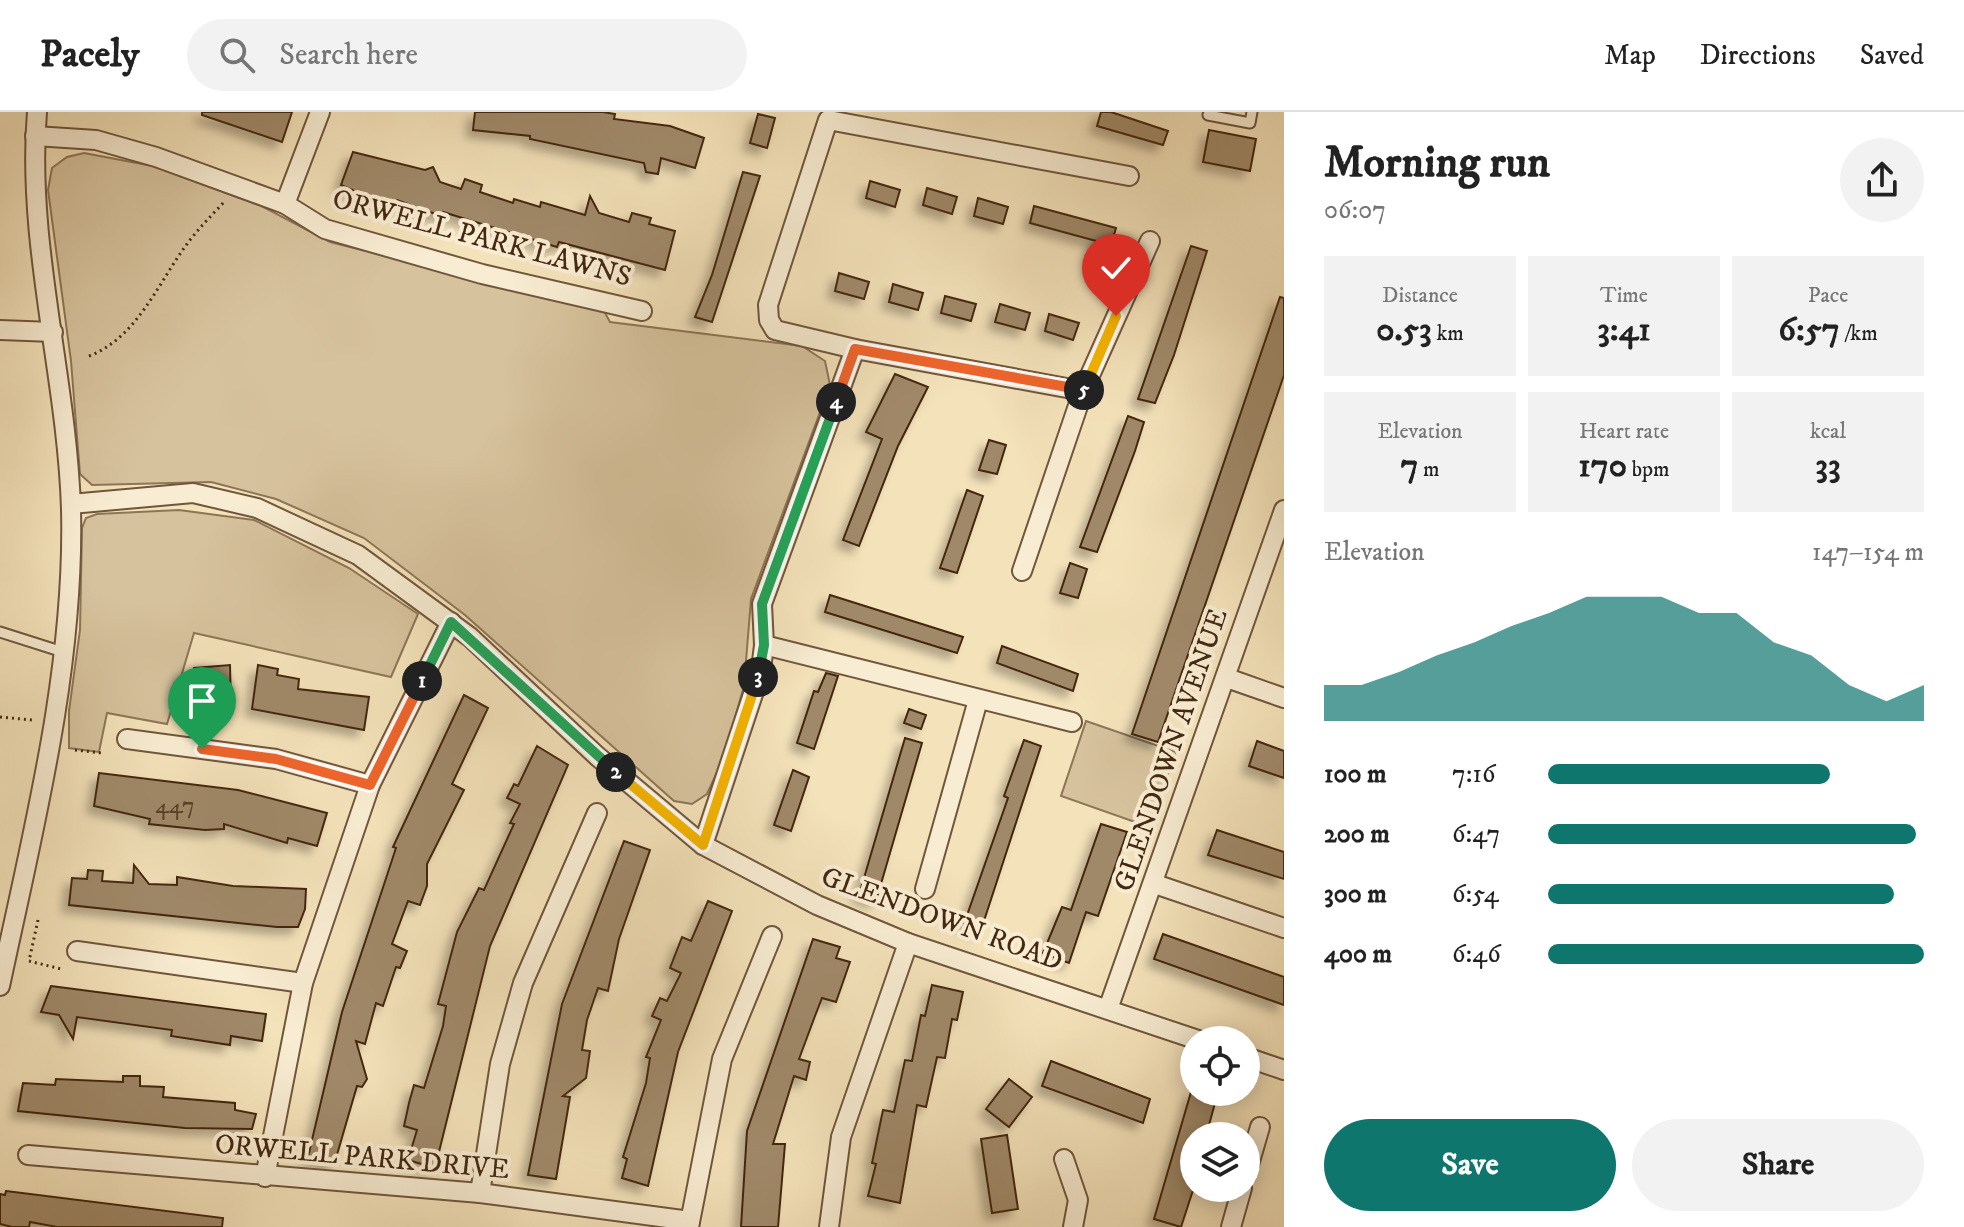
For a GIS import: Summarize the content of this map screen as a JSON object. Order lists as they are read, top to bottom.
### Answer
{
  "streets": {
    "street": [
      "ORWELL PARK LAWNS",
      "GLENDOWN AVENUE",
      "GLENDOWN ROAD",
      "ORWELL PARK DRIVE"
    ]
  },
  "crossings": [
    ["GLENDOWN AVENUE", "GLENDOWN ROAD"]
  ],
  "house_numbers": ["447"],
  "page": {
    "header": "Pacely",
    "search": "Search here",
    "nav": ["Map", "Directions", "Saved"],
    "heading": ["Morning run", "06:07"],
    "stats": [
      ["Distance", "0.53 km"],
      ["Time", "3:41"],
      ["Pace", "6:57 /km"],
      ["Elevation", "7 m"],
      ["Heart rate", "170 bpm"],
      ["kcal", "33"]
    ],
    "pins": [
      "5",
      "4",
      "3",
      "1",
      "2"
    ],
    "chart": ["Elevation", "147–154 m"],
    "list": [
      {
        "name": "100 m",
        "note": "7:16"
      },
      {
        "name": "200 m",
        "note": "6:47"
      },
      {
        "name": "300 m",
        "note": "6:54"
      },
      {
        "name": "400 m",
        "note": "6:46"
      }
    ],
    "buttons": ["Save", "Share"]
  }
}
